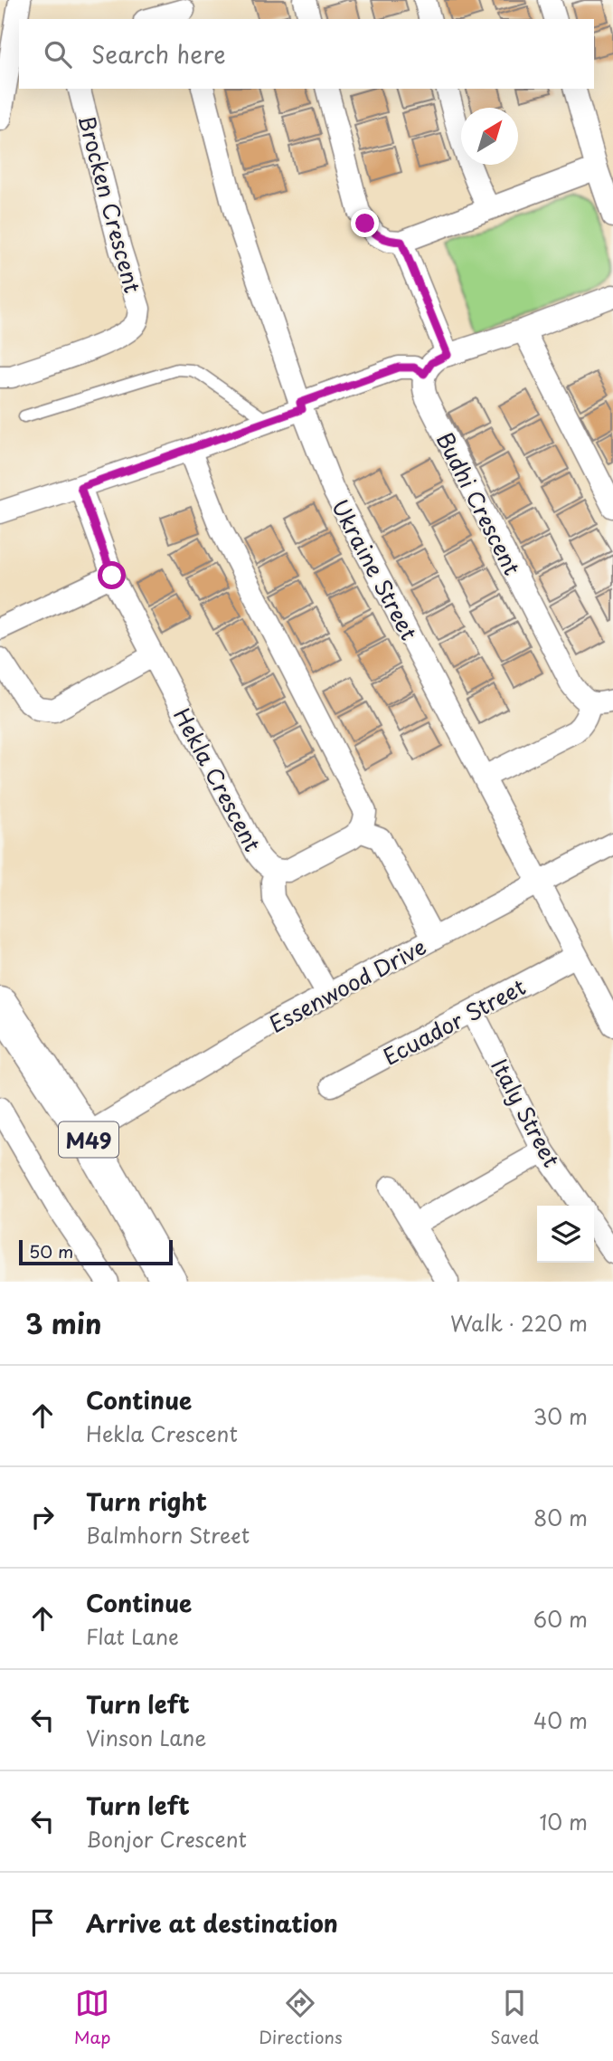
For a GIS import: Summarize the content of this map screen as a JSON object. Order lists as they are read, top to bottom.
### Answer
{
  "streets": {
    "main road": ["M49"],
    "street": [
      "Brocken Crescent",
      "Budhi Crescent",
      "Ukraine Street",
      "Hekla Crescent",
      "Essenwood Drive",
      "Ecuador Street",
      "Italy Street"
    ]
  },
  "crossings": [
    ["Ukraine Street", "Essenwood Drive"],
    ["Ukraine Street", "Ecuador Street"],
    ["Essenwood Drive", "M49"],
    ["Ecuador Street", "Italy Street"]
  ],
  "scale_bar": "50 m",
  "north": "top right",
  "page": {
    "search": "Search here",
    "scale": "50 m",
    "heading": ["3 min", "Walk · 220 m"],
    "list": [
      ["Continue", "Hekla Crescent", "30 m"],
      ["Turn right", "Balmhorn Street", "80 m"],
      ["Continue", "Flat Lane", "60 m"],
      ["Turn left", "Vinson Lane", "40 m"],
      ["Turn left", "Bonjor Crescent", "10 m"],
      "Arrive at destination"
    ],
    "nav": ["Map", "Directions", "Saved"]
  }
}
